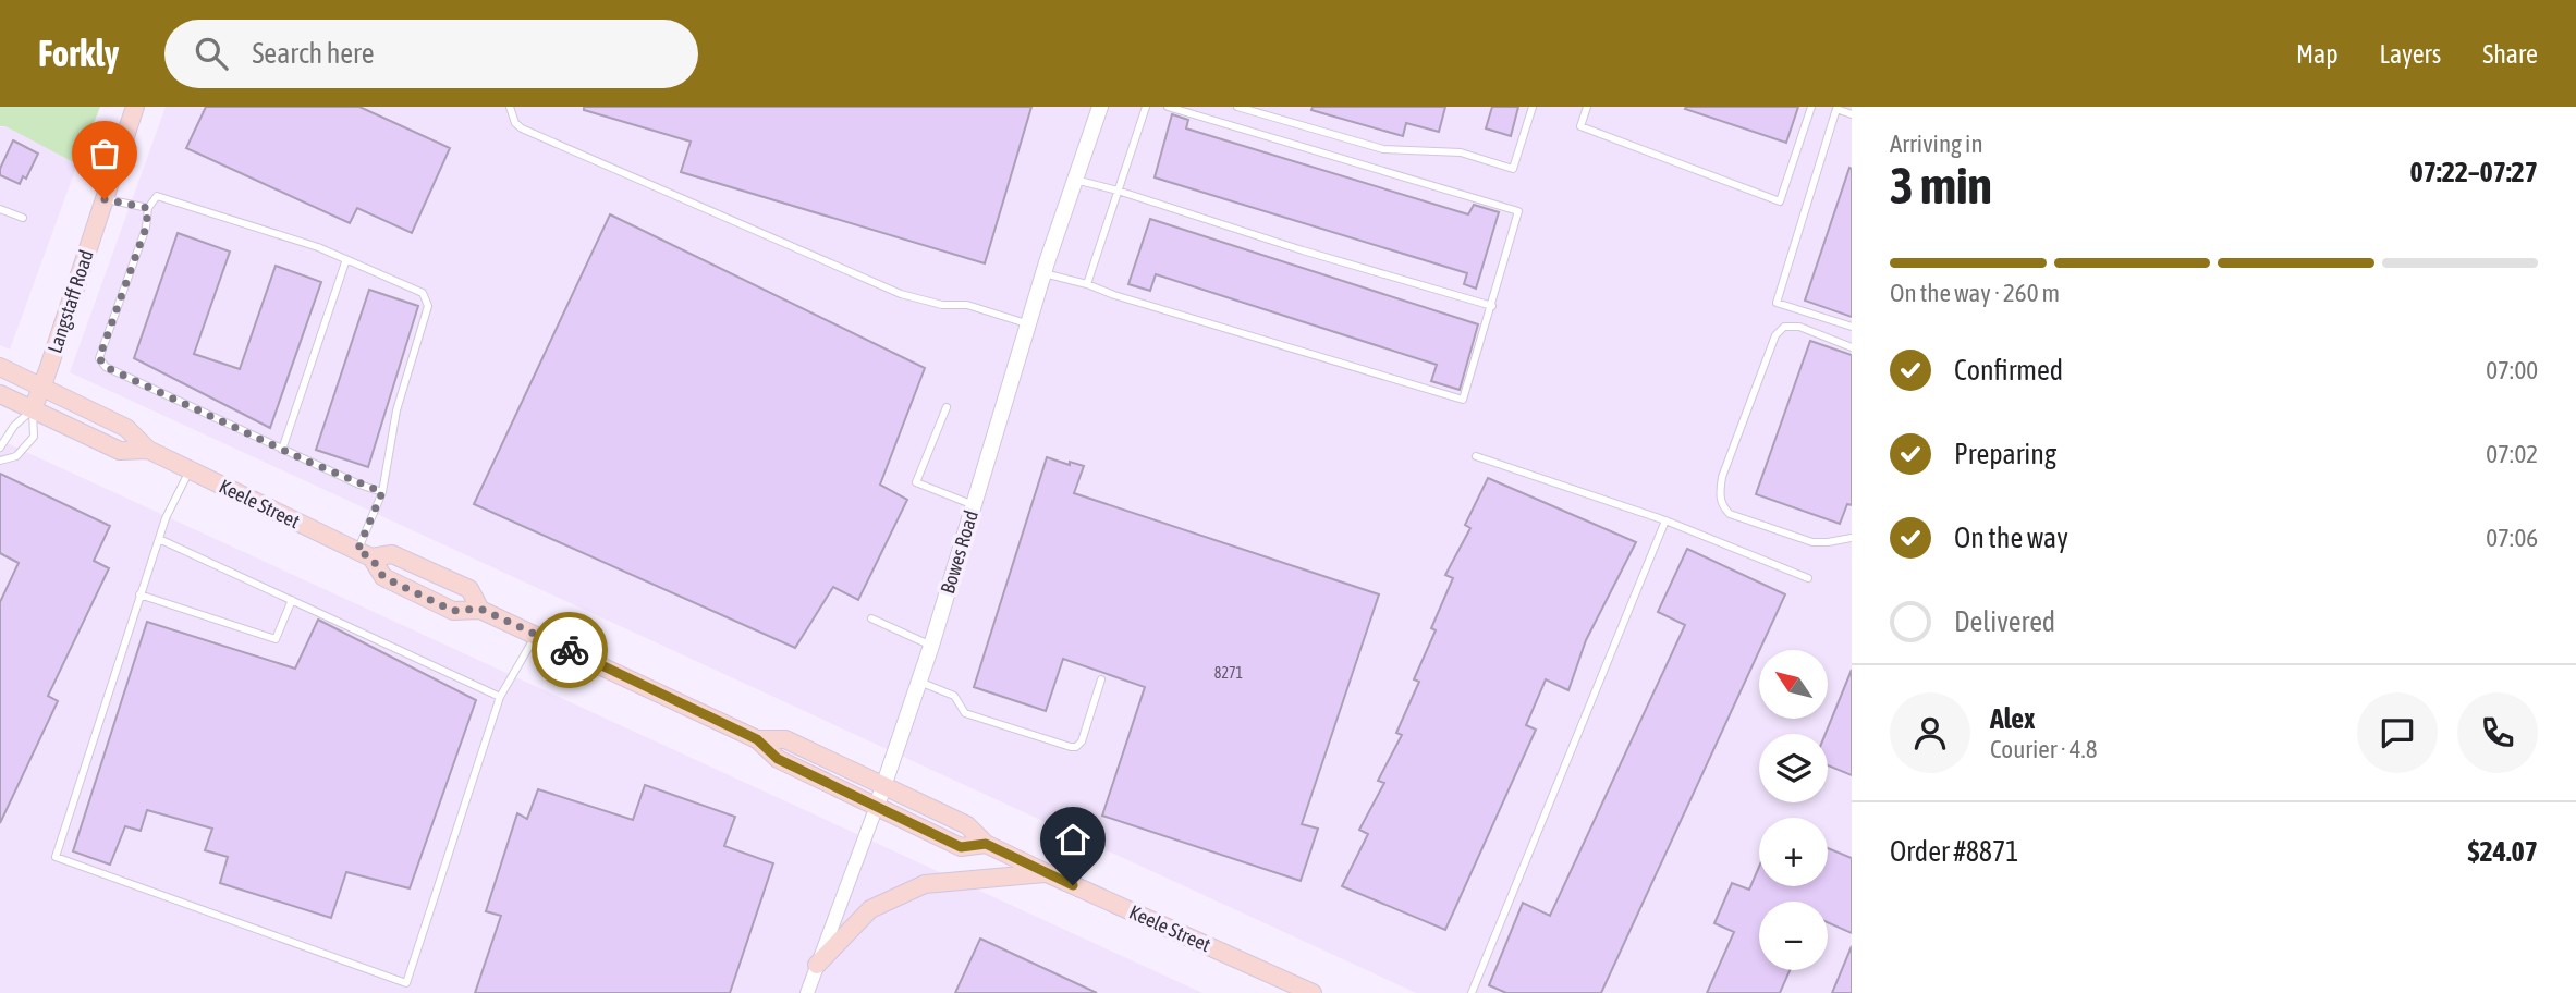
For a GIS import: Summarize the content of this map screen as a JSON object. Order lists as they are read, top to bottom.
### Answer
{
  "streets": {
    "main road": ["Langstaff Road", "Keele Street"],
    "street": ["Bowes Road"]
  },
  "crossings": [
    ["Langstaff Road", "Keele Street"],
    ["Keele Street", "Bowes Road"]
  ],
  "house_numbers": ["8271"],
  "north": "top left",
  "page": {
    "header": "Forkly",
    "search": "Search here",
    "nav": ["Map", "Layers", "Share"],
    "heading": ["3 min", "Arriving in", "07:22–07:27"],
    "panel": [
      "Alex",
      "Courier · 4.8",
      "Order #8871",
      "$24.07"
    ],
    "bar": "On the way · 260 m",
    "list": [
      ["Confirmed", "07:00"],
      ["Preparing", "07:02"],
      ["On the way", "07:06"],
      "Delivered"
    ],
    "map_buttons": ["+", "−"]
  }
}
